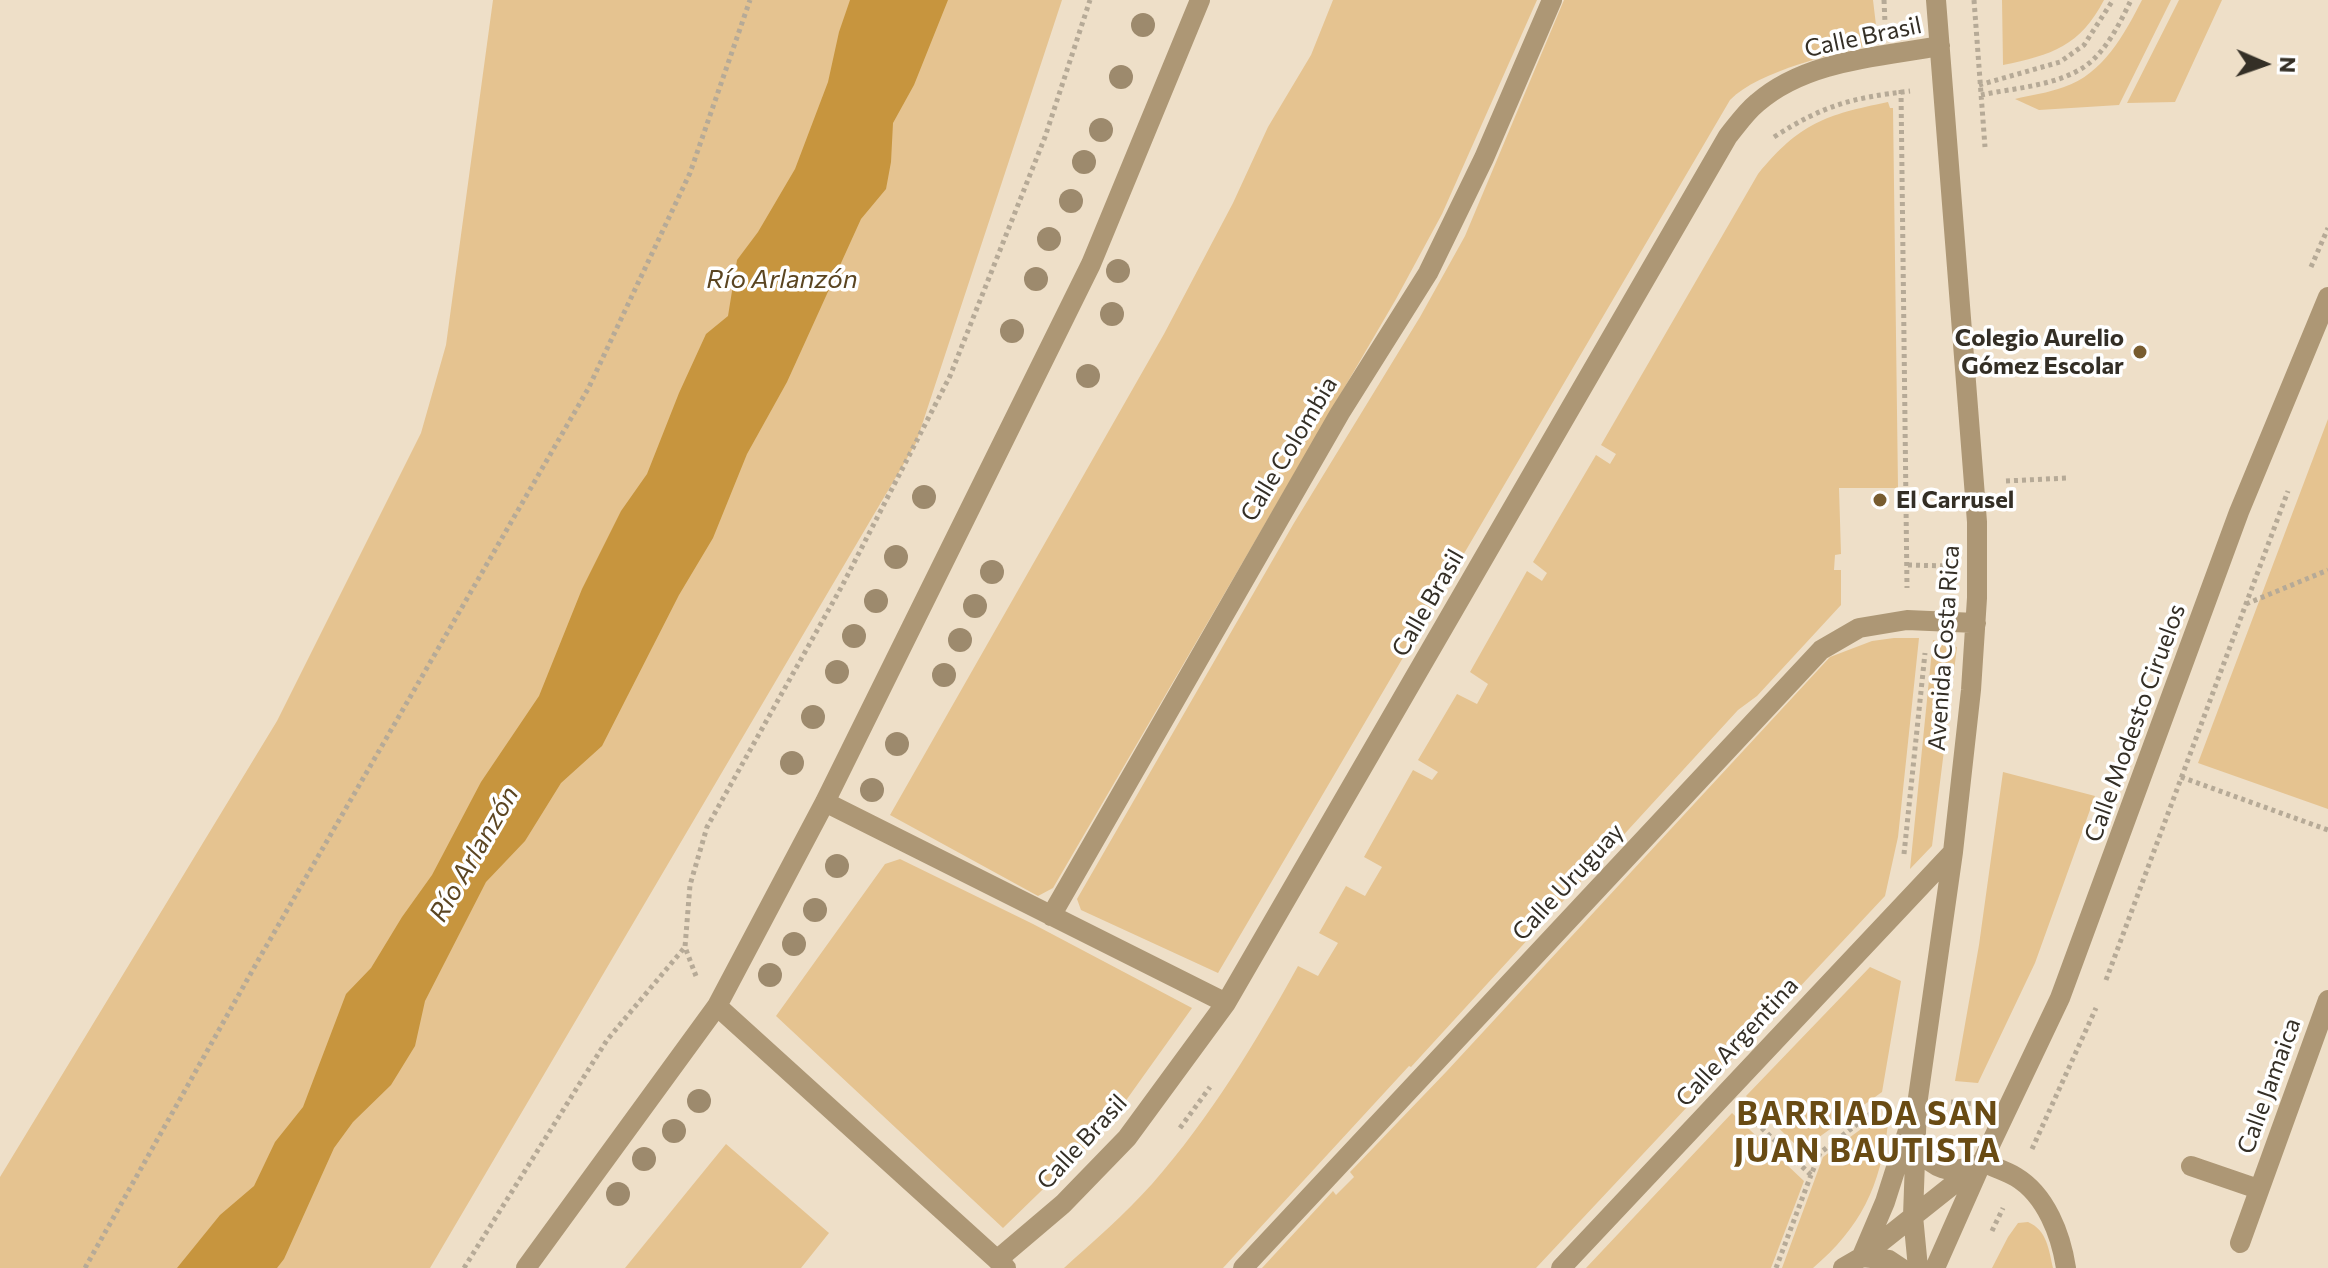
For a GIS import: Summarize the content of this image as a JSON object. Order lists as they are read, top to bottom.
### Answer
{
  "streets": {
    "street": [
      "Calle Brasil",
      "Calle Colombia",
      "Avenida Costa Rica",
      "Calle Modesto Ciruelos",
      "Calle Uruguay",
      "Calle Argentina",
      "Calle Jamaica"
    ]
  },
  "crossings": [
    ["Calle Brasil", "Avenida Costa Rica"],
    ["Avenida Costa Rica", "Calle Modesto Ciruelos"],
    ["Avenida Costa Rica", "Calle Uruguay"],
    ["Avenida Costa Rica", "Calle Argentina"]
  ],
  "districts": ["BARRIADA SAN JUAN BAUTISTA"],
  "water": ["Río Arlanzón"],
  "places": ["Colegio Aurelio Gómez Escolar", "El Carrusel"],
  "north": "right"
}
